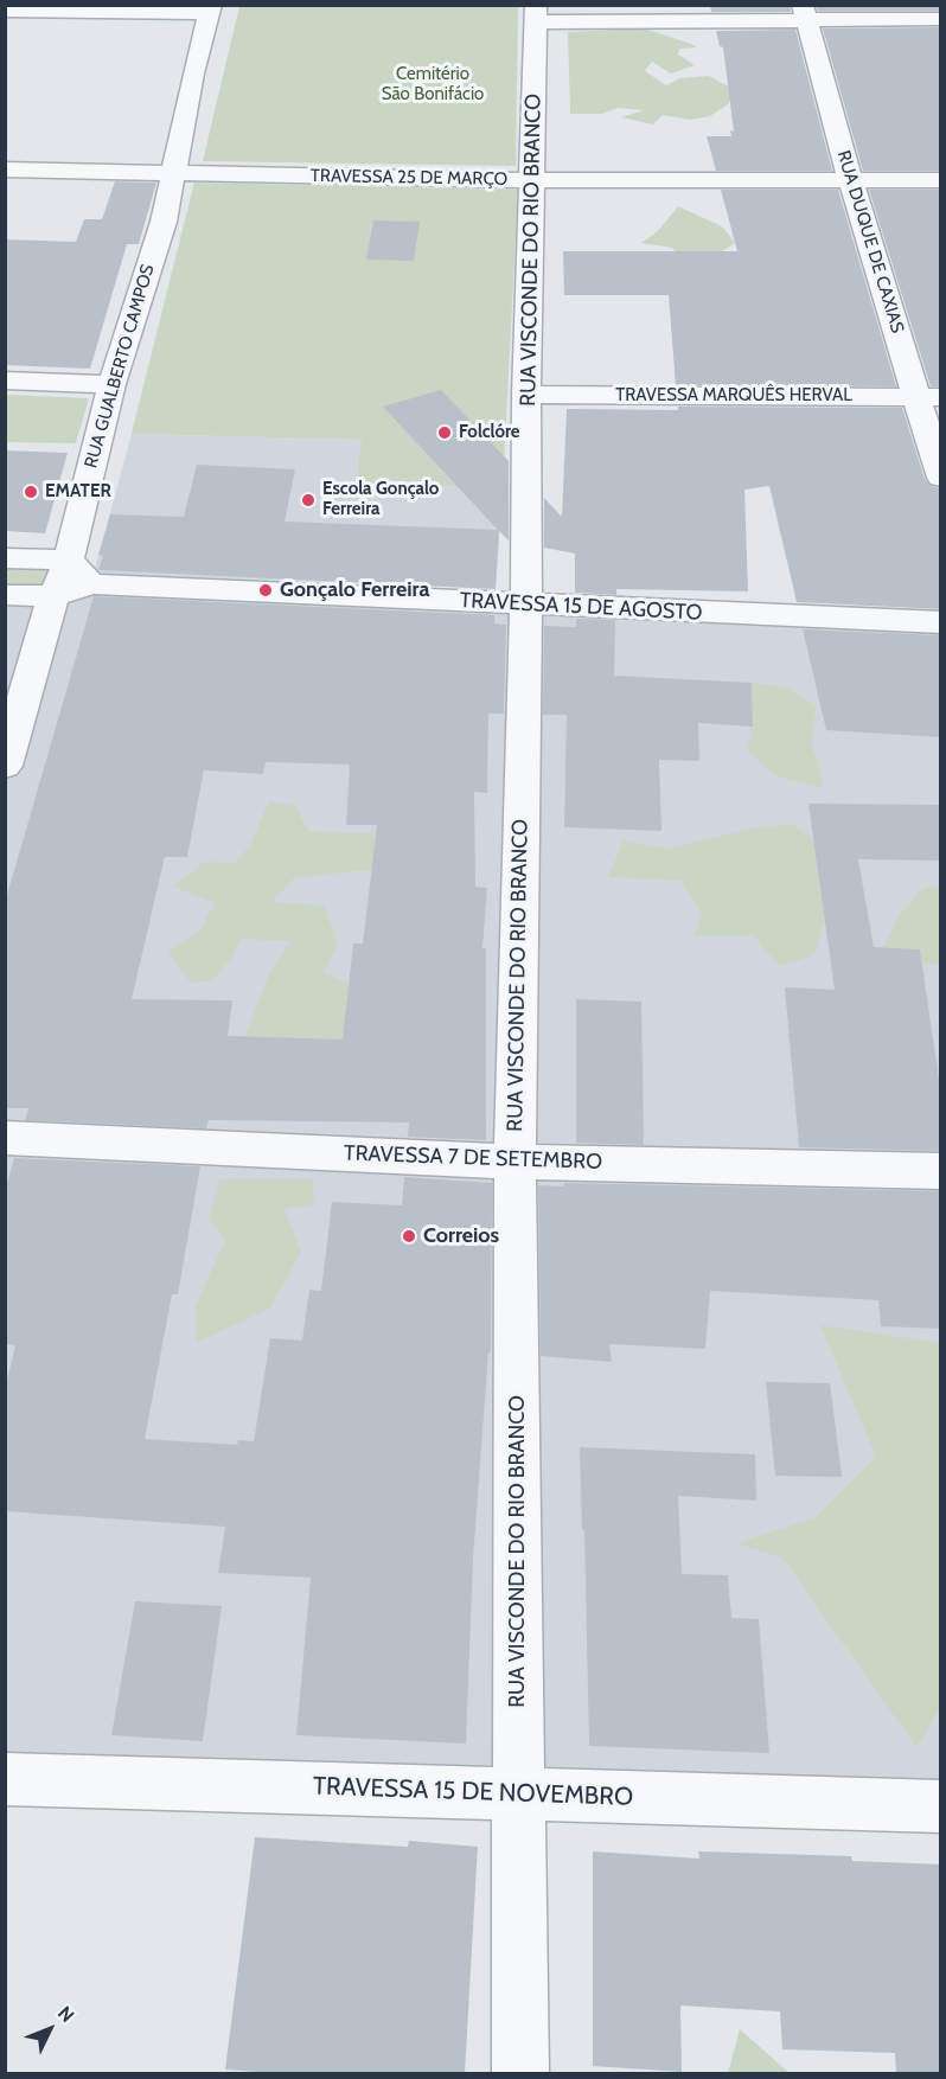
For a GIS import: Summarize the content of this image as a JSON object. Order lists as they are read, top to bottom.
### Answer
{
  "streets": {
    "street": [
      "TRAVESSA 25 DE MARÇO",
      "RUA DUQUE DE CAXIAS",
      "RUA VISCONDE DO RIO BRANCO",
      "RUA GUALBERTO CAMPOS",
      "TRAVESSA MARQUÊS HERVAL",
      "TRAVESSA 15 DE AGOSTO",
      "TRAVESSA 7 DE SETEMBRO",
      "TRAVESSA 15 DE NOVEMBRO"
    ]
  },
  "crossings": [
    ["TRAVESSA 25 DE MARÇO", "RUA DUQUE DE CAXIAS"],
    ["TRAVESSA 25 DE MARÇO", "RUA VISCONDE DO RIO BRANCO"],
    ["TRAVESSA 25 DE MARÇO", "RUA GUALBERTO CAMPOS"],
    ["RUA DUQUE DE CAXIAS", "TRAVESSA MARQUÊS HERVAL"],
    ["RUA VISCONDE DO RIO BRANCO", "TRAVESSA MARQUÊS HERVAL"],
    ["RUA VISCONDE DO RIO BRANCO", "TRAVESSA 15 DE AGOSTO"],
    ["RUA VISCONDE DO RIO BRANCO", "TRAVESSA 7 DE SETEMBRO"],
    ["RUA VISCONDE DO RIO BRANCO", "TRAVESSA 15 DE NOVEMBRO"],
    ["RUA GUALBERTO CAMPOS", "TRAVESSA 15 DE AGOSTO"]
  ],
  "parks": ["Cemitério São Bonifácio"],
  "places": [
    "Folclóre",
    "EMATER",
    "Escola Gonçalo Ferreira",
    "Gonçalo Ferreira",
    "Correios"
  ],
  "north": "top right"
}
